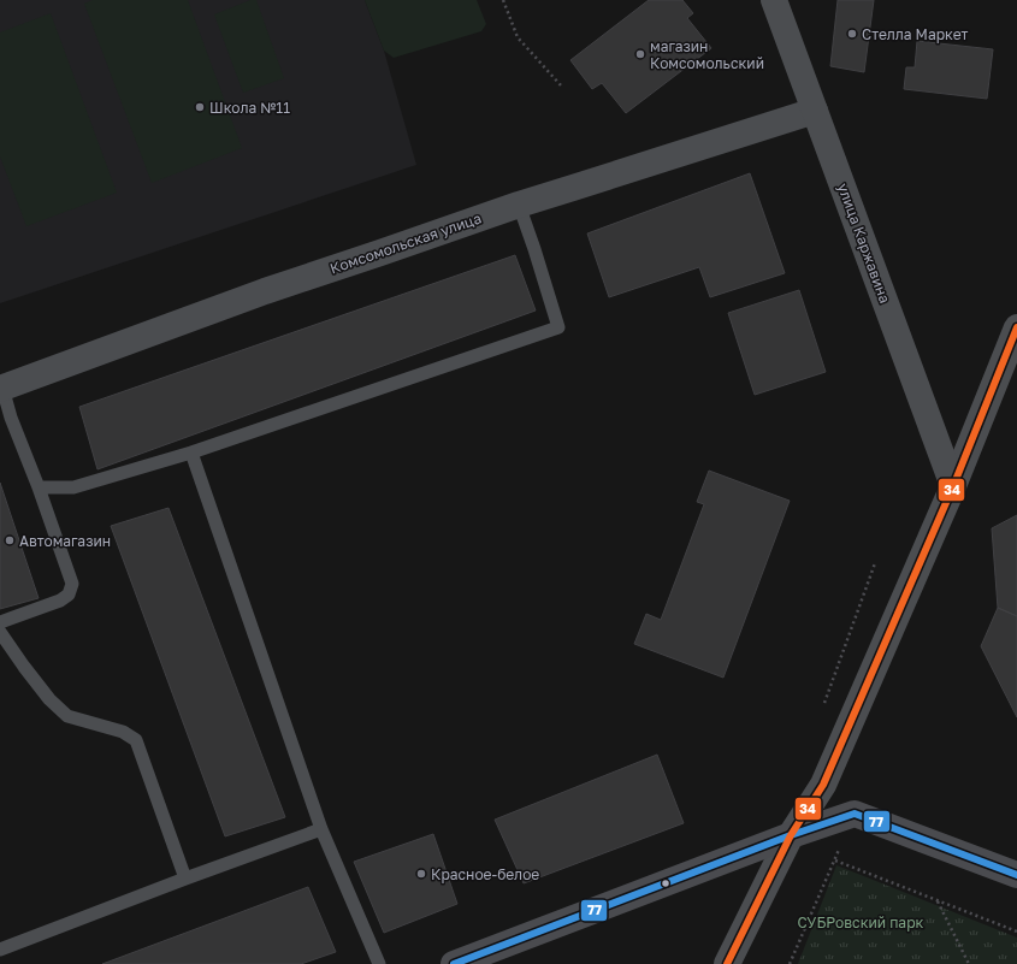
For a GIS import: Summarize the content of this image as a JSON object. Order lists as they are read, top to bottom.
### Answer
{
  "streets": {
    "street": ["Комсомольская улица", "улица Каржавина"]
  },
  "crossings": [
    ["Комсомольская улица", "улица Каржавина"]
  ],
  "parks": ["СУБРовский парк"],
  "places": [
    "Стелла Маркет",
    "магазин Комсомольский",
    "Школа №11",
    "Автомагазин",
    "Красное-белое"
  ],
  "lines": ["transit line 34", "transit line 77"]
}
